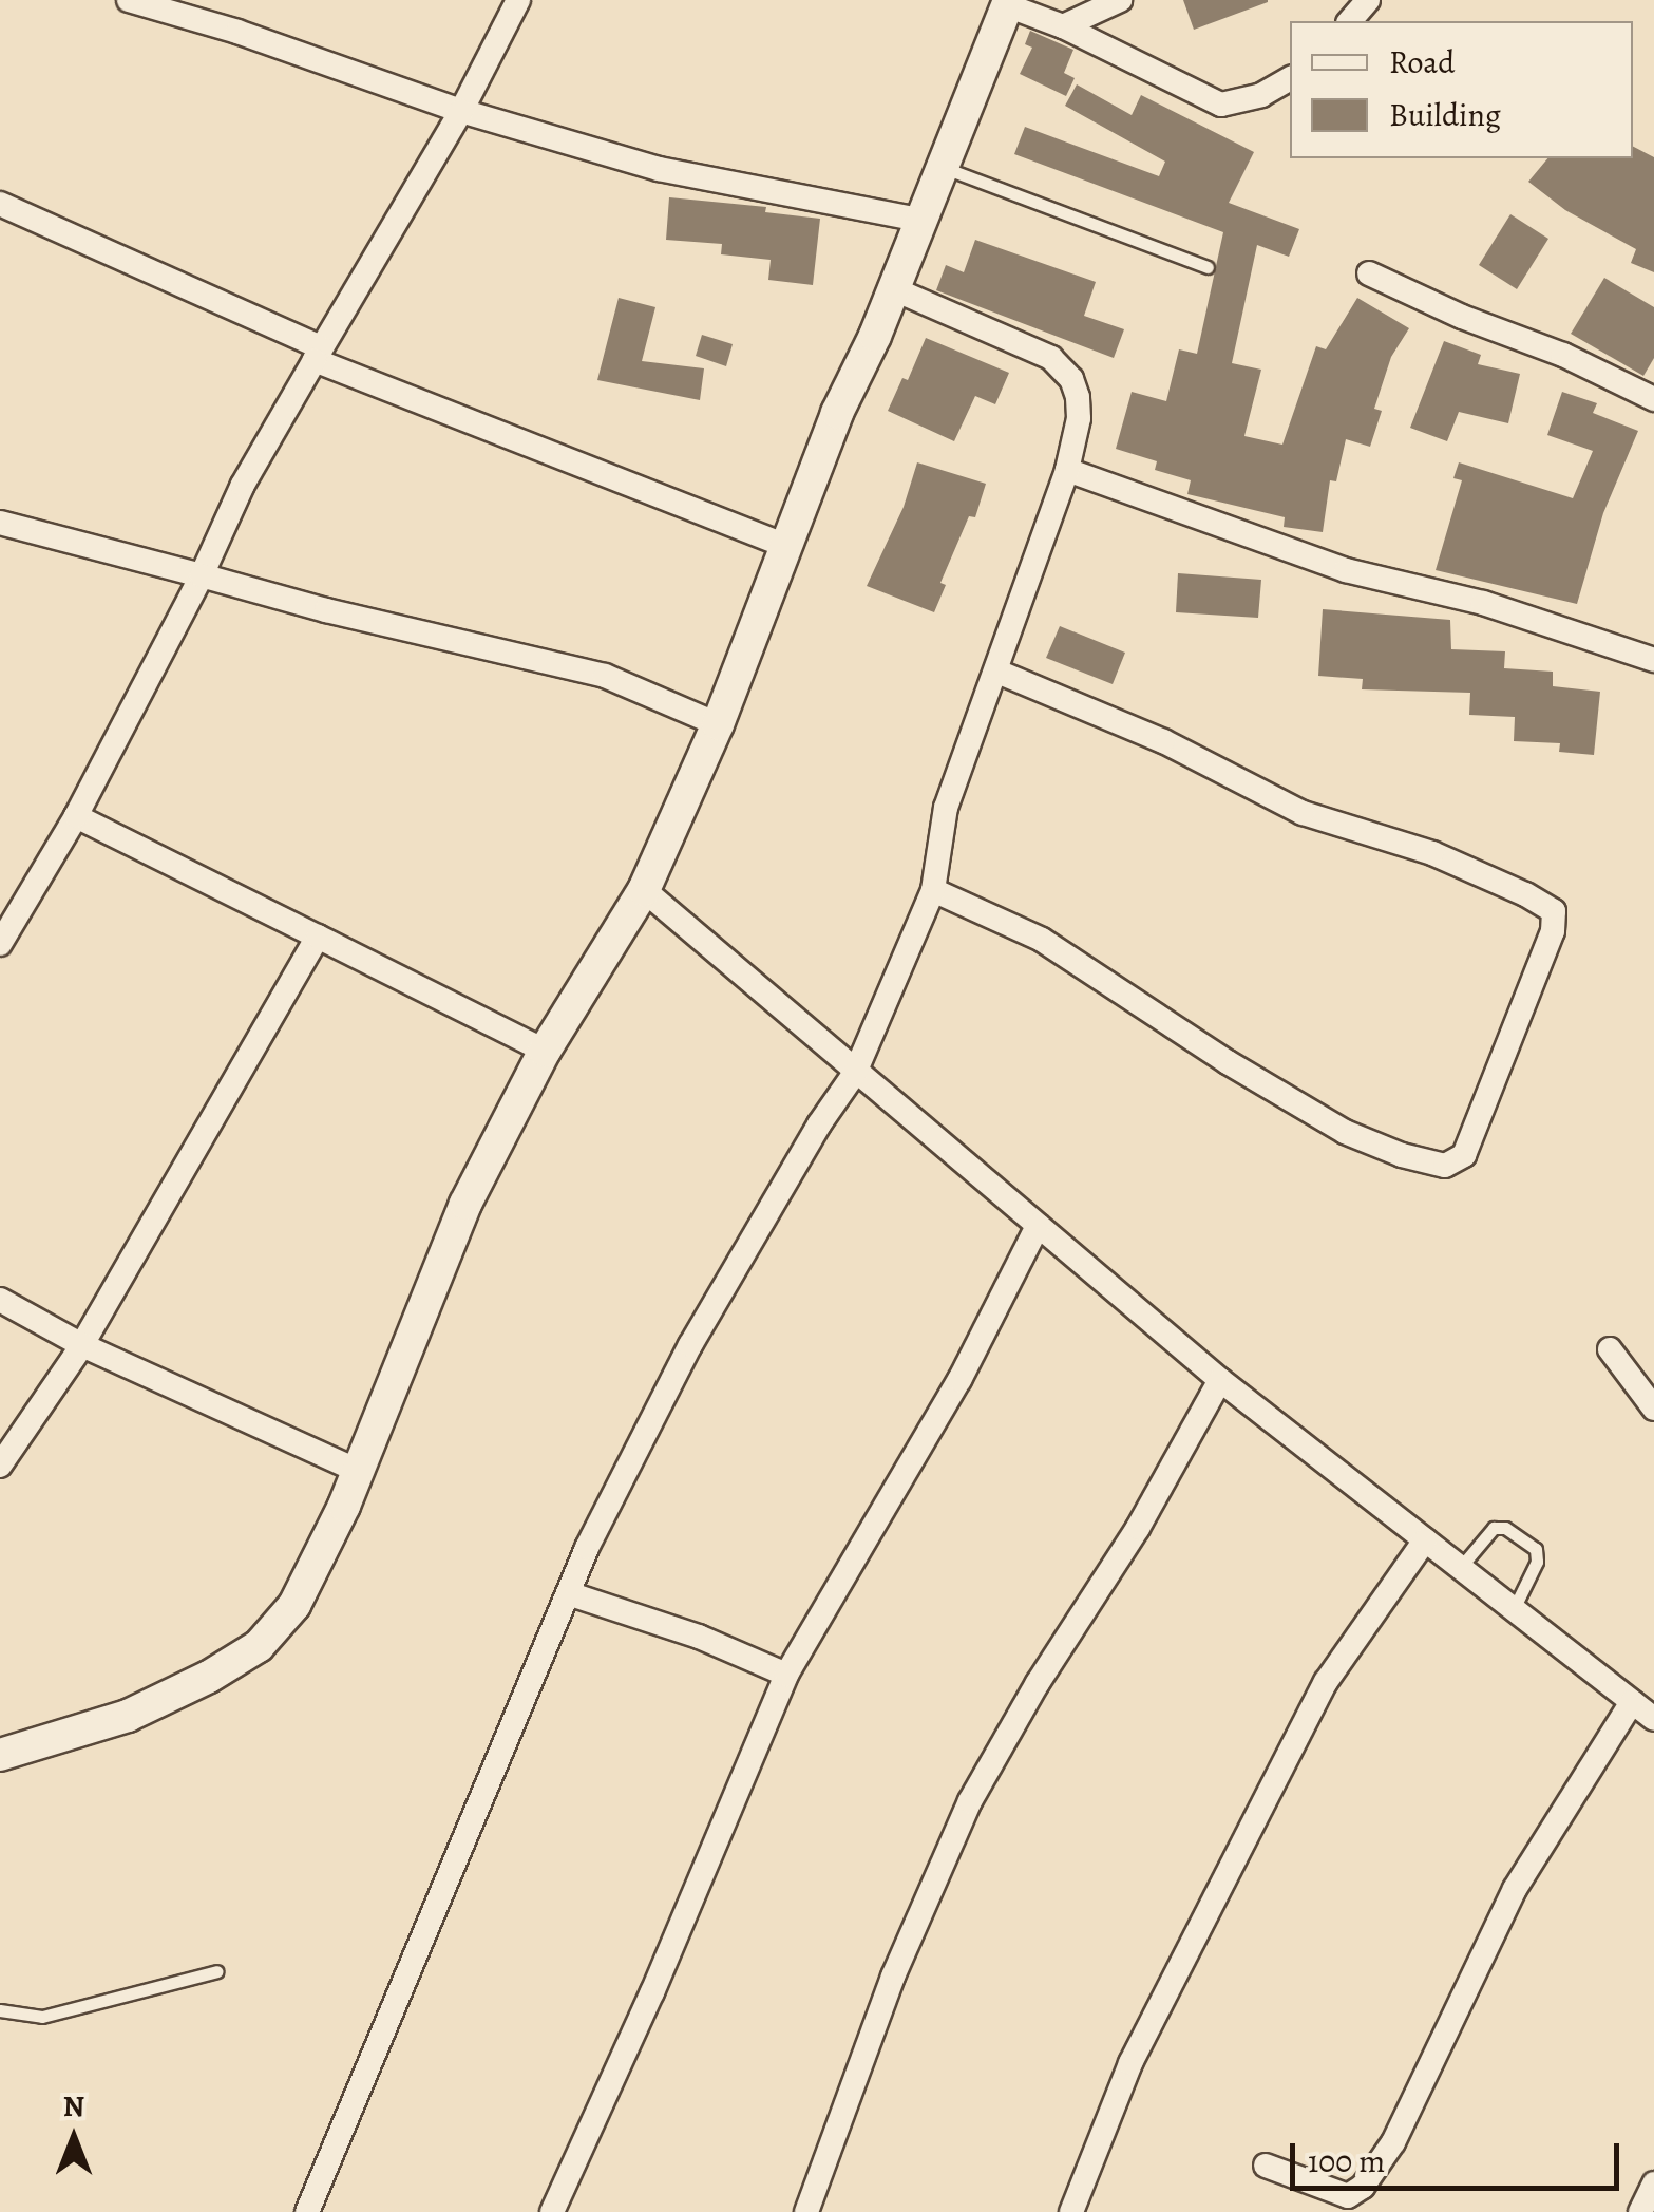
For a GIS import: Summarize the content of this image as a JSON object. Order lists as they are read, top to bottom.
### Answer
{
  "legend": ["Road", "Building"],
  "scale_bar": "100 m",
  "north": "top"
}
